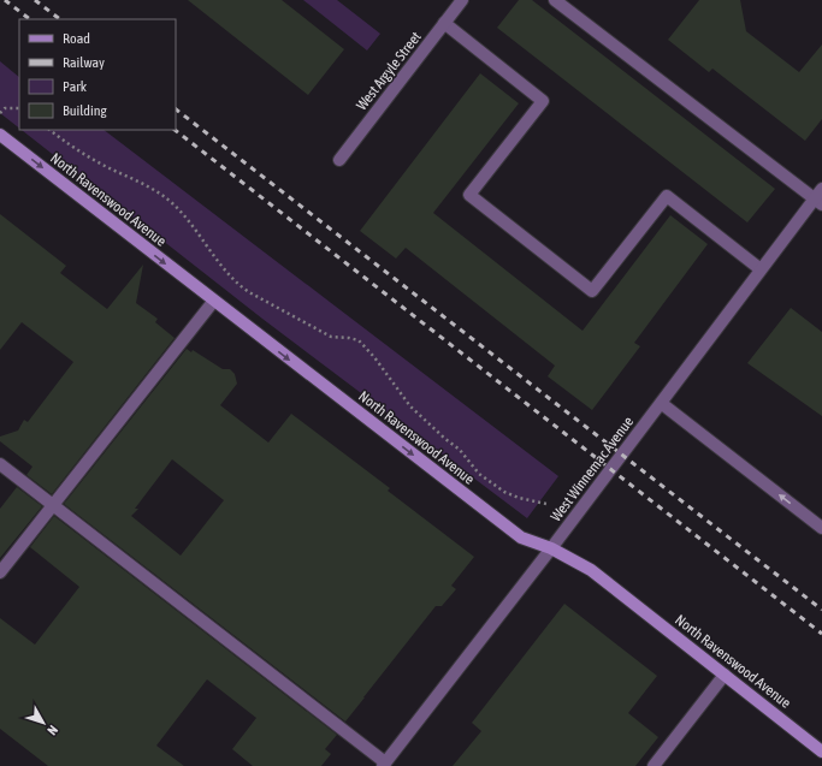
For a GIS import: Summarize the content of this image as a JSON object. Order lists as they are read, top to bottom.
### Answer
{
  "streets": {
    "street": ["West Argyle Street", "North Ravenswood Avenue", "West Winnemac Avenue"]
  },
  "crossings": [
    ["North Ravenswood Avenue", "West Winnemac Avenue"]
  ],
  "one_way": ["North Ravenswood Avenue"],
  "legend": [
    "Road",
    "Railway",
    "Park",
    "Building"
  ],
  "north": "bottom right"
}
